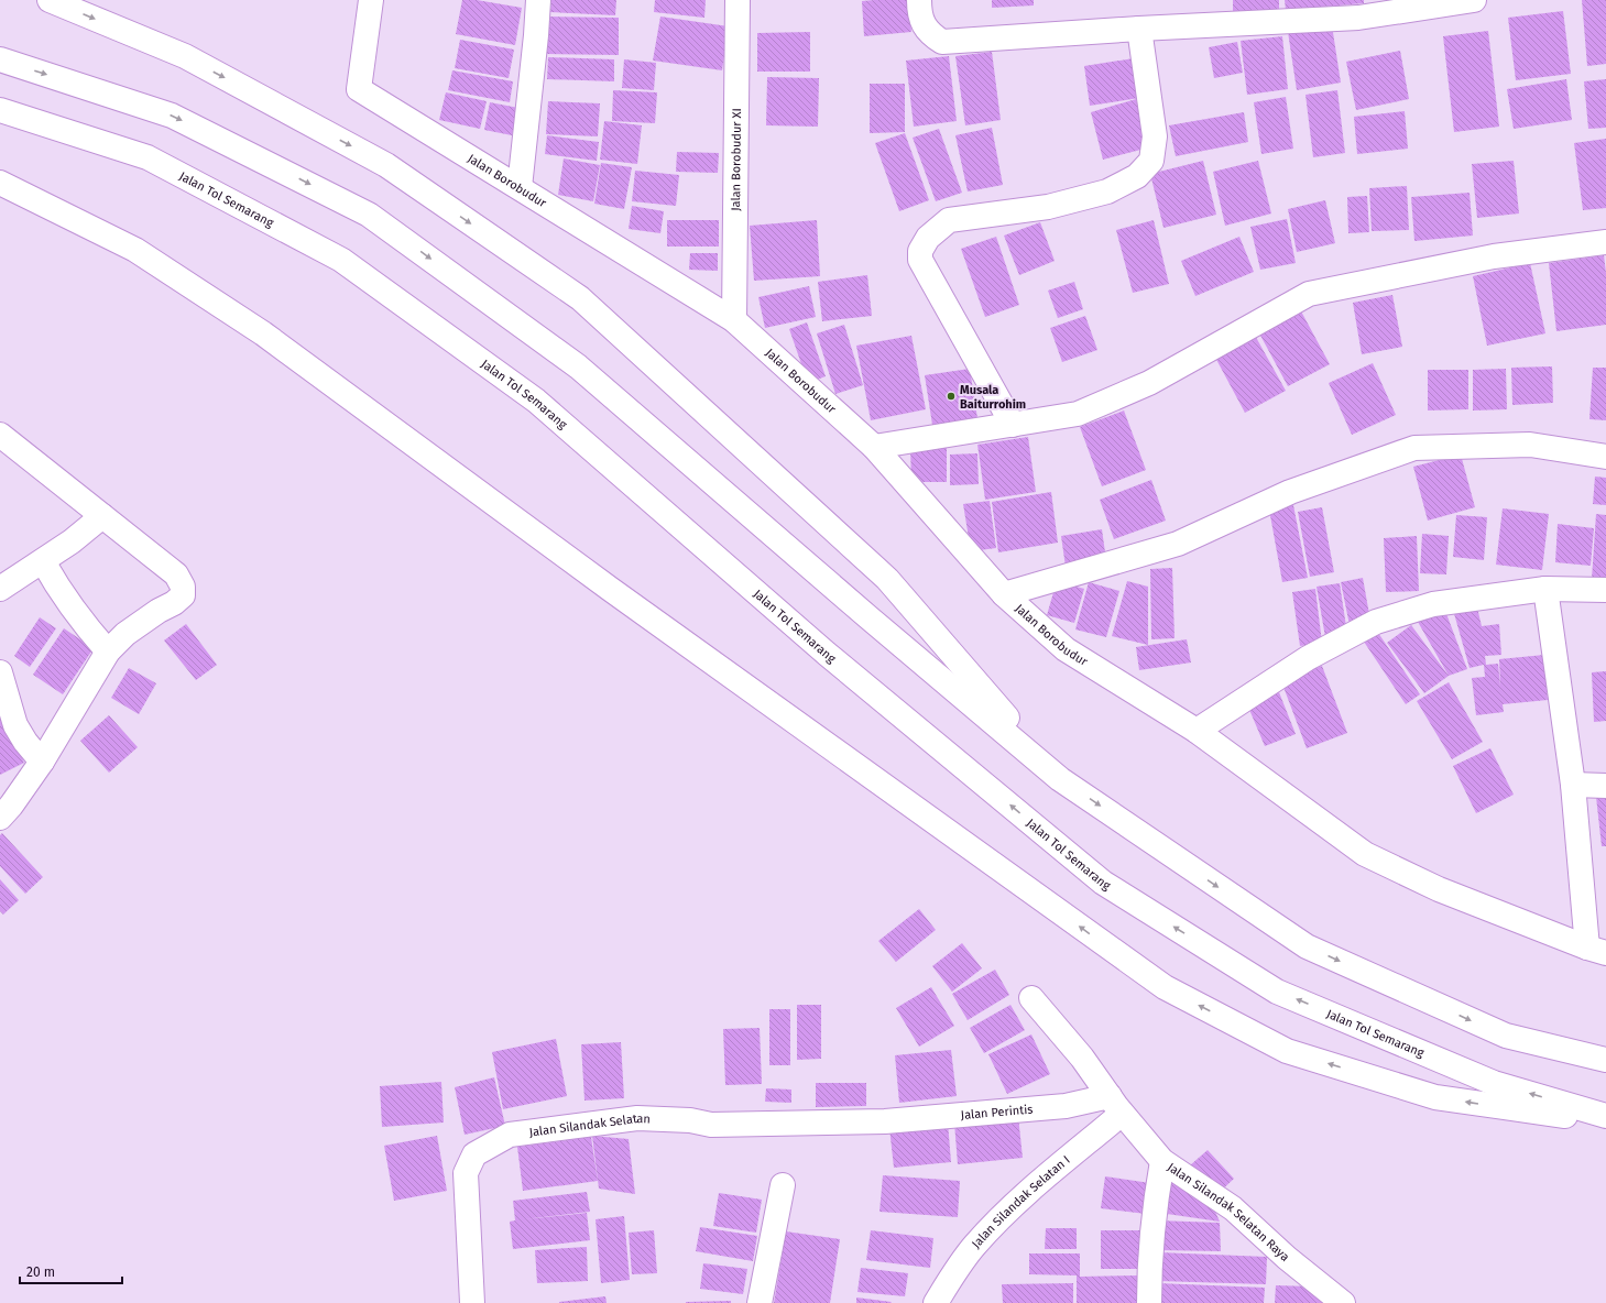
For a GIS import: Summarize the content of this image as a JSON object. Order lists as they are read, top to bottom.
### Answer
{
  "streets": {
    "main road": [
      "Jalan Borobudur XI",
      "Jalan Borobudur",
      "Jalan Tol Semarang",
      "Jalan Perintis",
      "Jalan Silandak Selatan",
      "Jalan Silandak Selatan I",
      "Jalan Silandak Selatan Raya"
    ]
  },
  "crossings": [
    ["Jalan Borobudur XI", "Jalan Borobudur"],
    ["Jalan Perintis", "Jalan Silandak Selatan"],
    ["Jalan Perintis", "Jalan Silandak Selatan I"],
    ["Jalan Perintis", "Jalan Silandak Selatan Raya"],
    ["Jalan Silandak Selatan I", "Jalan Silandak Selatan Raya"]
  ],
  "places": ["Musala Baiturrohim"],
  "scale_bar": "20 m"
}
